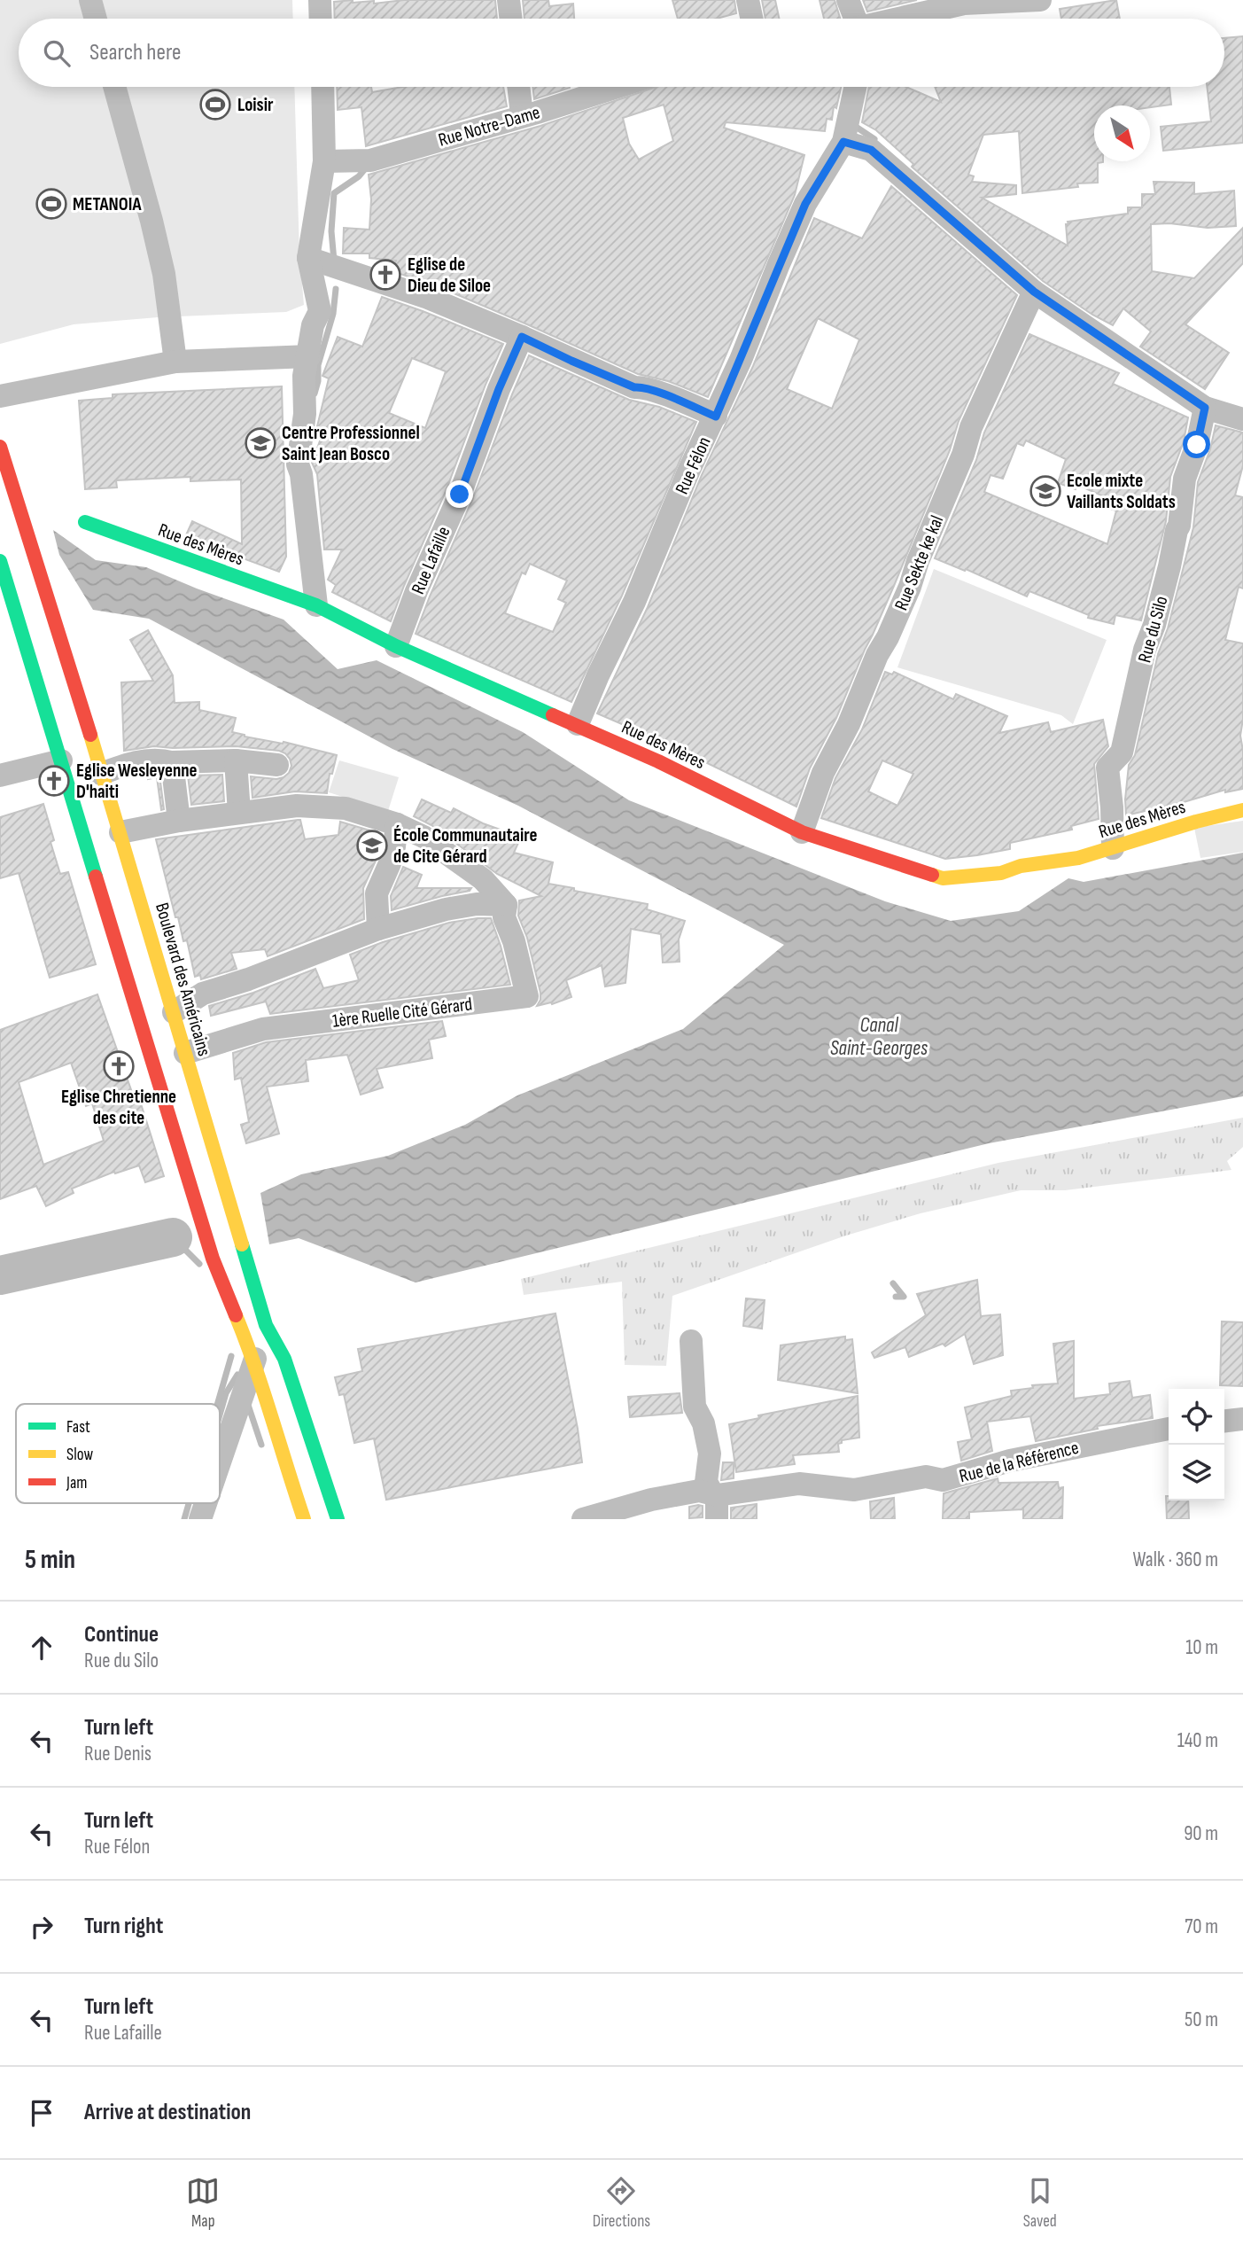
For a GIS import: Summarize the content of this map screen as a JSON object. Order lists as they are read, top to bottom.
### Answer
{
  "streets": {
    "main road": ["Rue des Mères", "Boulevard des Américains"],
    "street": [
      "Rue Notre-Dame",
      "Rue Félon",
      "Rue Lafaille",
      "Rue Sekte ke kal",
      "Rue du Silo",
      "1ère Ruelle Cité Gérard",
      "Rue de la Référence"
    ]
  },
  "crossings": [
    ["Rue Félon", "Rue des Mères"],
    ["Rue des Mères", "Rue Lafaille"],
    ["Rue des Mères", "Rue Sekte ke kal"],
    ["Rue des Mères", "Rue du Silo"],
    ["Boulevard des Américains", "1ère Ruelle Cité Gérard"]
  ],
  "water": ["Canal Saint-Georges"],
  "places": {
    "sports": ["Loisir", "METANOIA"],
    "church": ["Eglise de Dieu de Siloe", "Eglise Wesleyenne D'haiti", "Eglise Chretienne des cite"],
    "school or university": ["Centre Professionnel Saint Jean Bosco", "Ecole mixte Vaillants Soldats", "École Communautaire de Cite Gérard"]
  },
  "legend": ["Fast", "Slow", "Jam"],
  "north": "bottom right",
  "page": {
    "search": "Search here",
    "heading": ["5 min", "Walk · 360 m"],
    "list": [
      ["Continue", "Rue du Silo", "10 m"],
      ["Turn left", "Rue Denis", "140 m"],
      ["Turn left", "Rue Félon", "90 m"],
      ["Turn right", "70 m"],
      ["Turn left", "Rue Lafaille", "50 m"],
      "Arrive at destination"
    ],
    "nav": ["Map", "Directions", "Saved"]
  }
}
